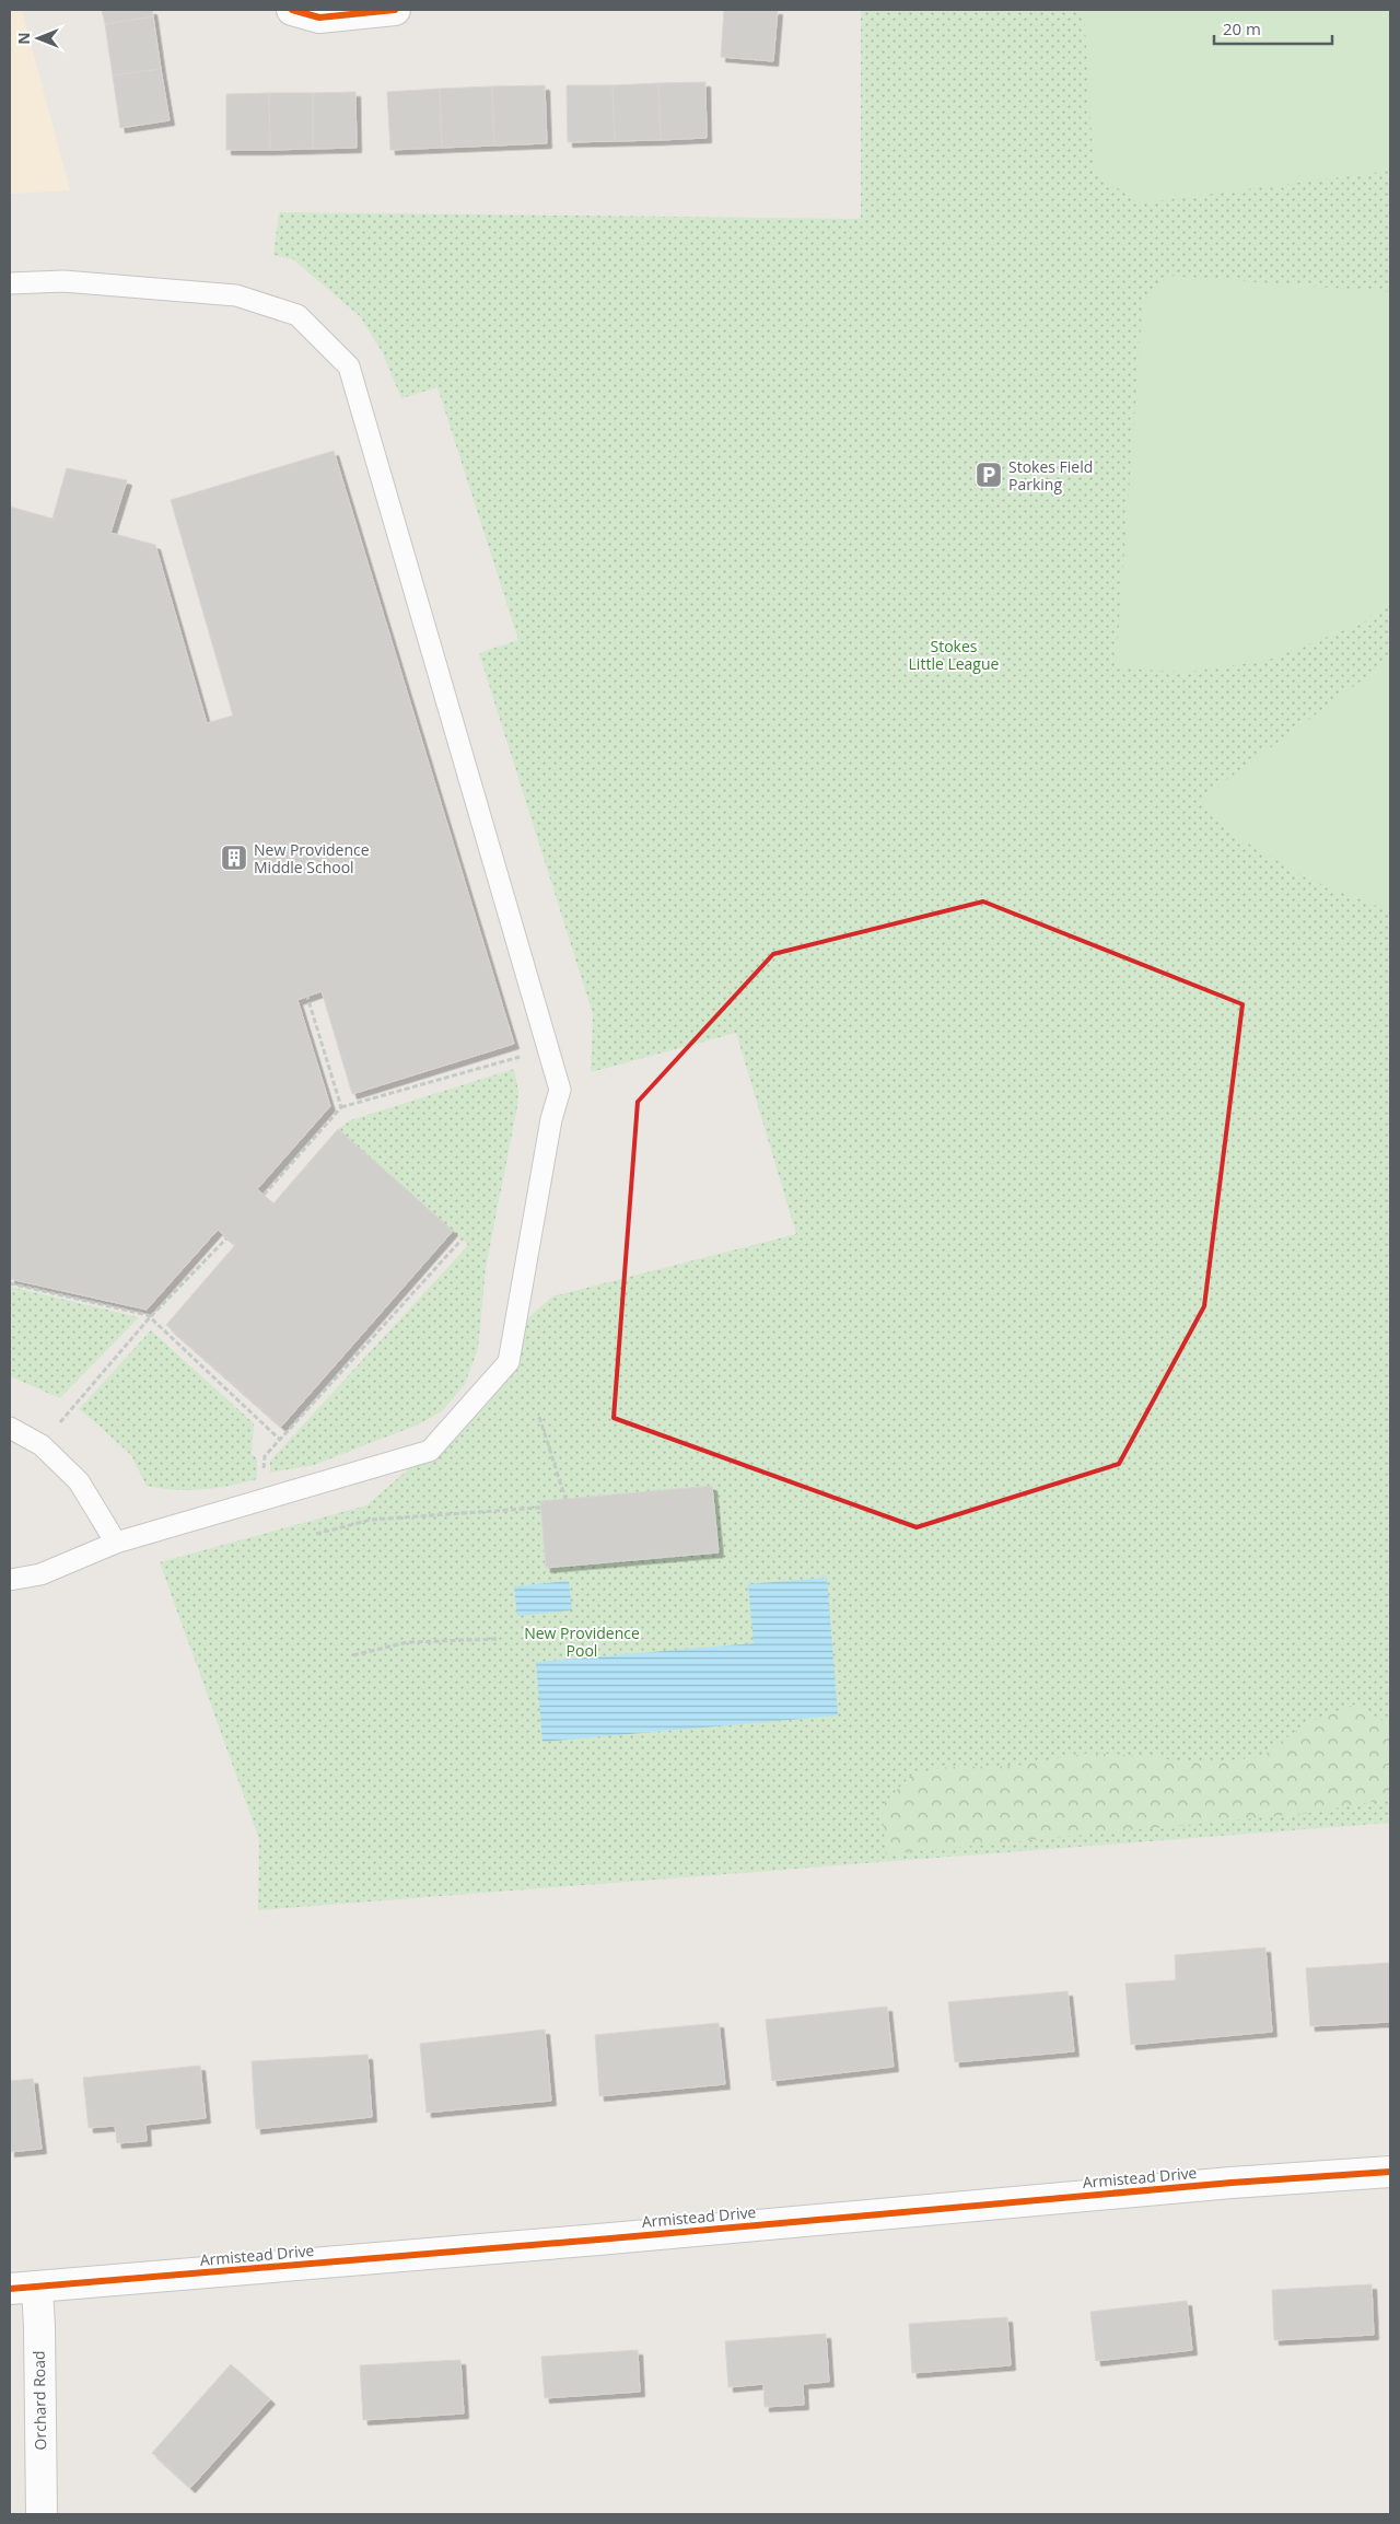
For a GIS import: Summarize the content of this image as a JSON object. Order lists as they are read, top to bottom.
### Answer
{
  "streets": {
    "street": ["Armistead Drive", "Orchard Road"]
  },
  "crossings": [
    ["Armistead Drive", "Orchard Road"]
  ],
  "parks": ["Stokes Little League", "New Providence Pool"],
  "places": {
    "parking": ["Stokes Field Parking"],
    "building": ["New Providence Middle School"]
  },
  "scale_bar": "20 m",
  "north": "left"
}
